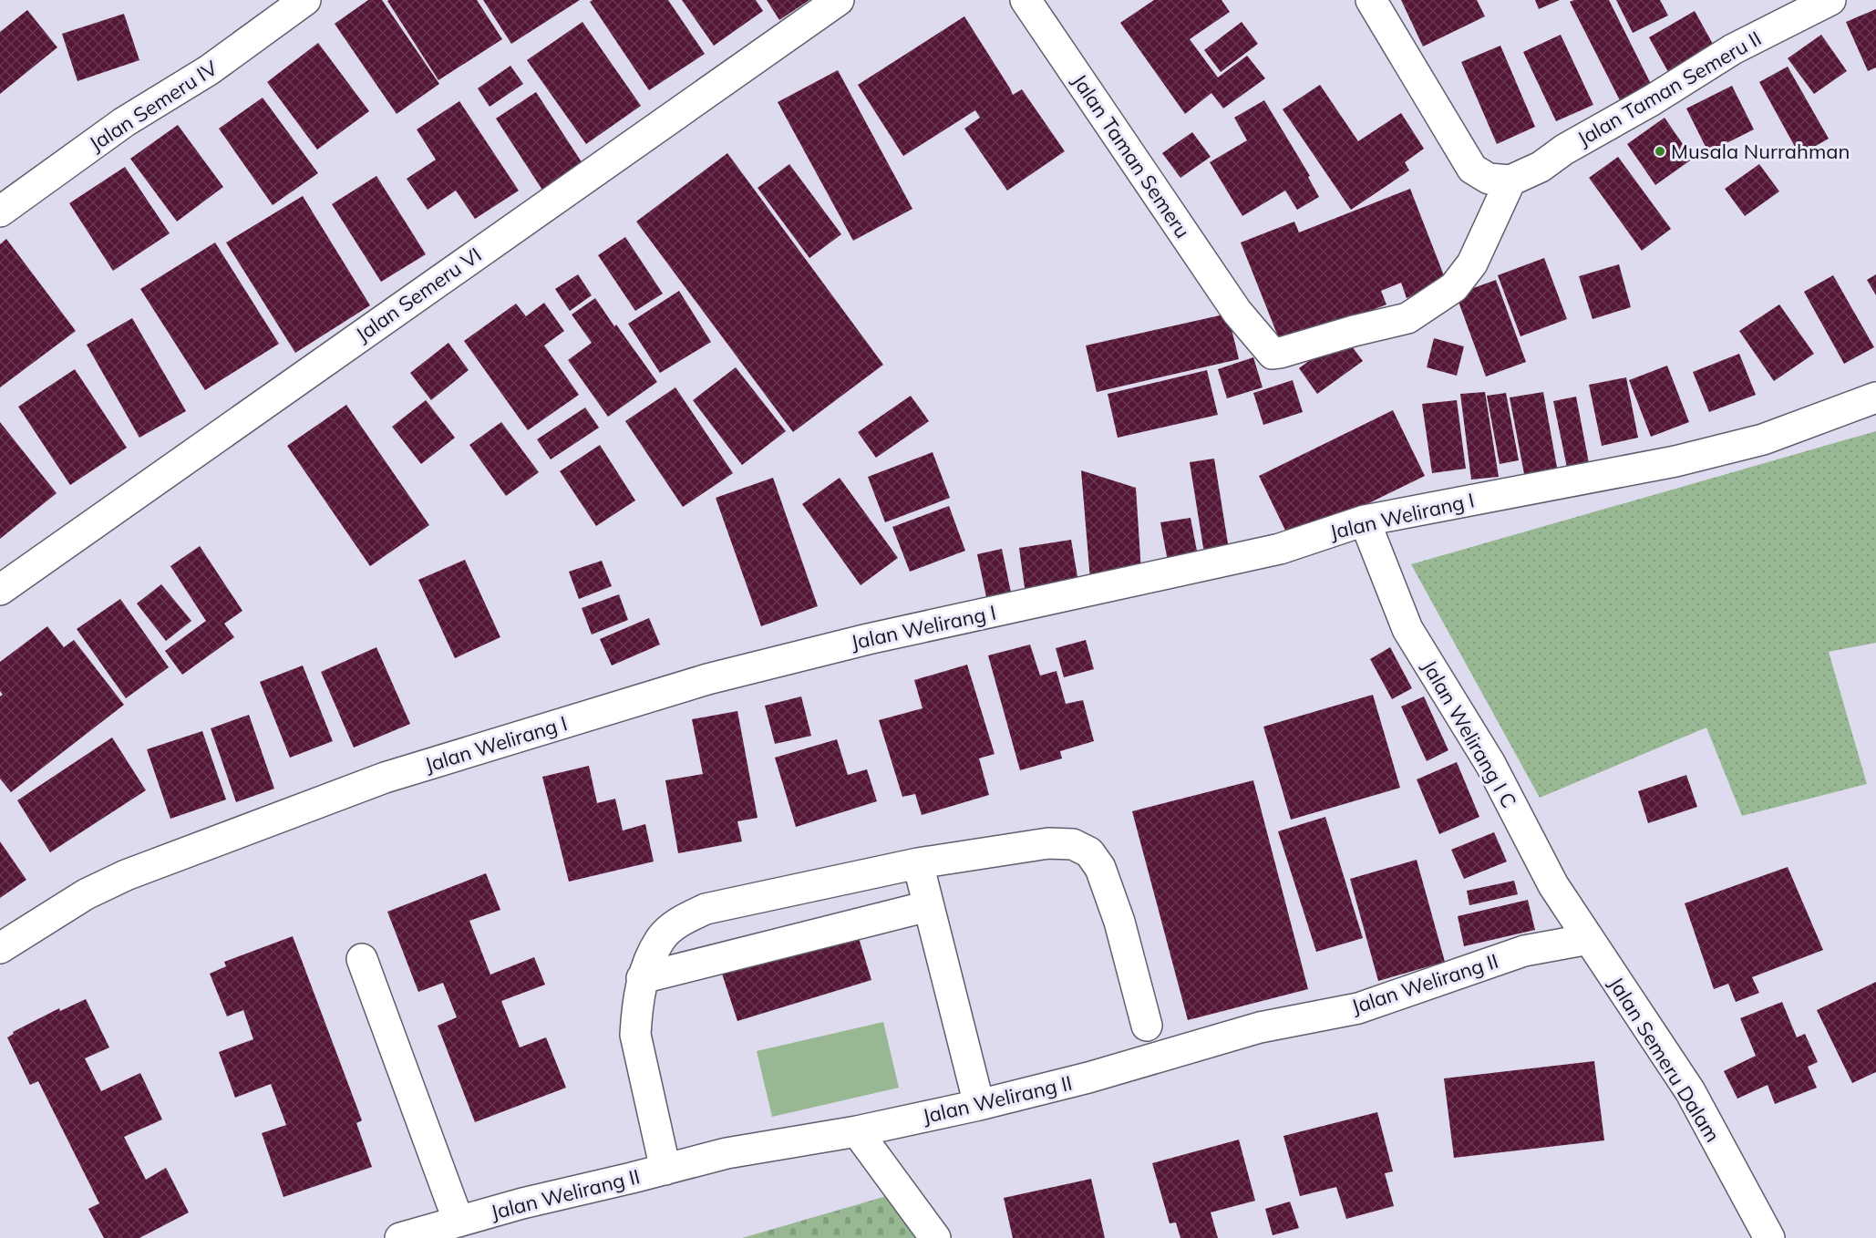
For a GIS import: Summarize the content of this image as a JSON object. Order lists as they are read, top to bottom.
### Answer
{
  "streets": {
    "street": [
      "Jalan Taman Semeru II",
      "Jalan Semeru IV",
      "Jalan Taman Semeru",
      "Jalan Semeru VI",
      "Jalan Welirang I",
      "Jalan Welirang I C",
      "Jalan Welirang II",
      "Jalan Semeru Dalam"
    ]
  },
  "crossings": [
    ["Jalan Taman Semeru II", "Jalan Taman Semeru"],
    ["Jalan Welirang I", "Jalan Welirang I C"],
    ["Jalan Welirang I C", "Jalan Welirang II"],
    ["Jalan Welirang I C", "Jalan Semeru Dalam"],
    ["Jalan Welirang II", "Jalan Semeru Dalam"]
  ],
  "places": ["Musala Nurrahman"]
}
